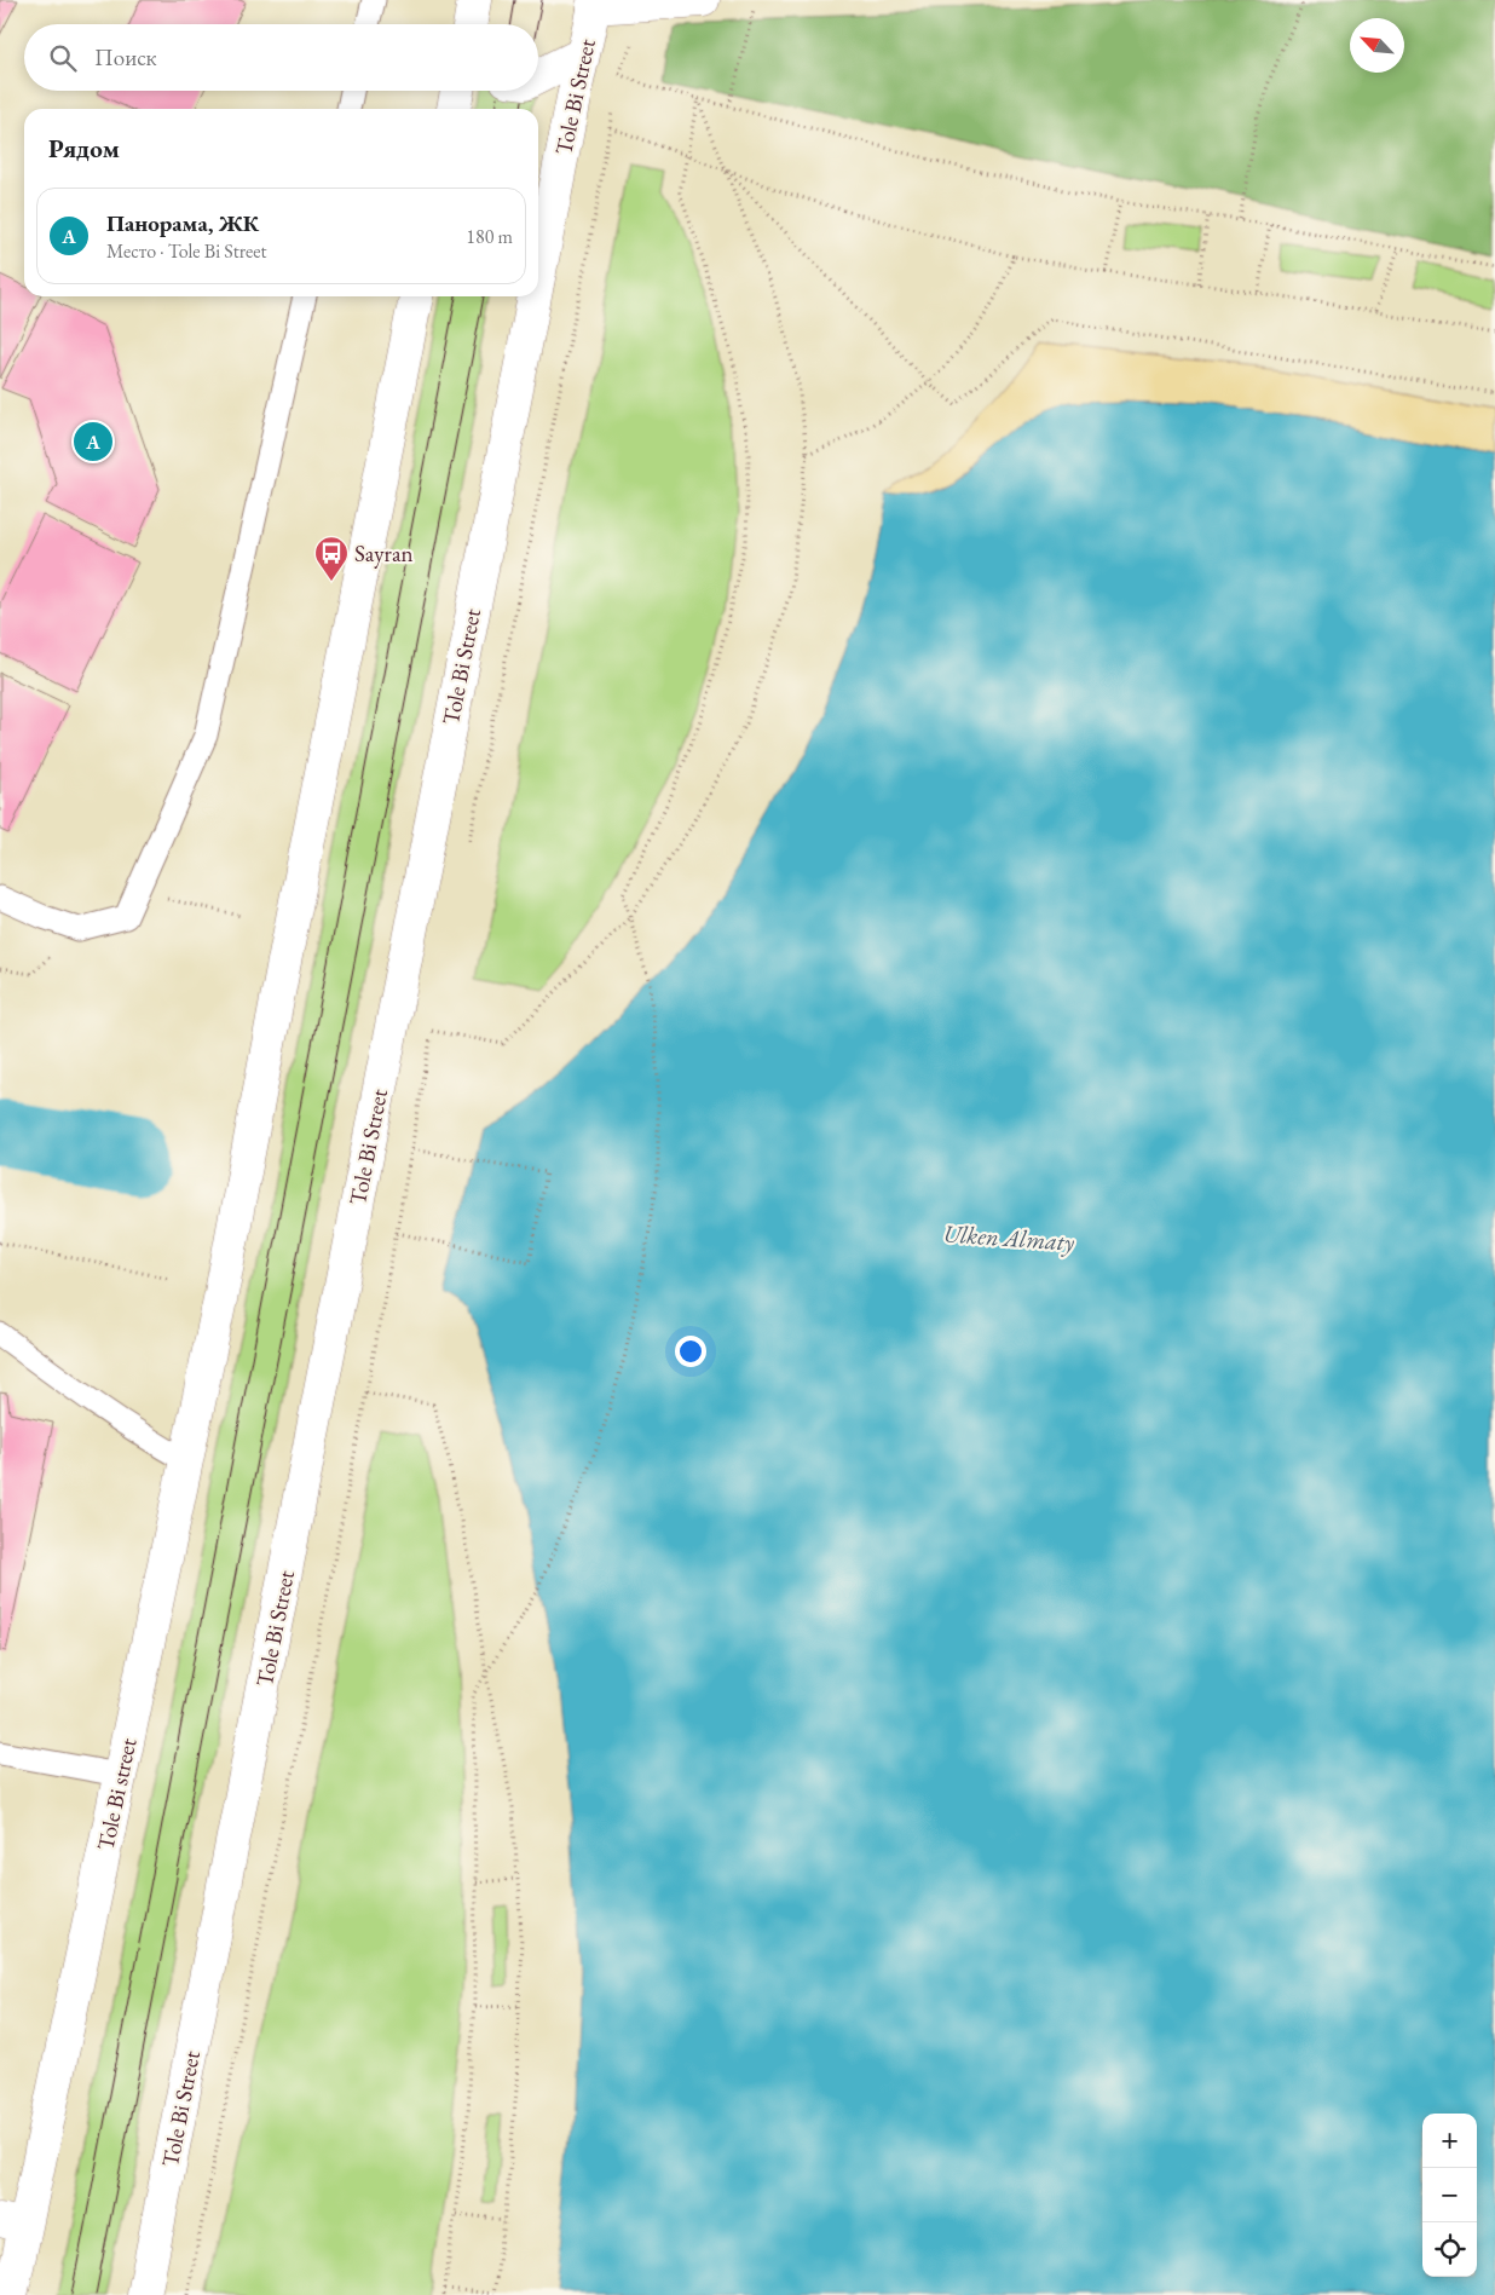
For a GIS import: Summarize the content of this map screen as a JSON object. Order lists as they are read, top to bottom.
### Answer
{
  "streets": {
    "main road": ["Tole Bi Street", "Tole Bi street"]
  },
  "water": ["Ulken Almaty"],
  "places": {
    "bus stop": ["Sayran"]
  },
  "north": "top left",
  "page": {
    "search": "Поиск",
    "heading": "Рядом",
    "list": [
      {
        "mark": "A",
        "name": "Панорама, ЖК",
        "note": "Место · Tole Bi Street",
        "value": "180 m"
      }
    ],
    "pins": "A",
    "map_buttons": ["+", "−"]
  }
}
